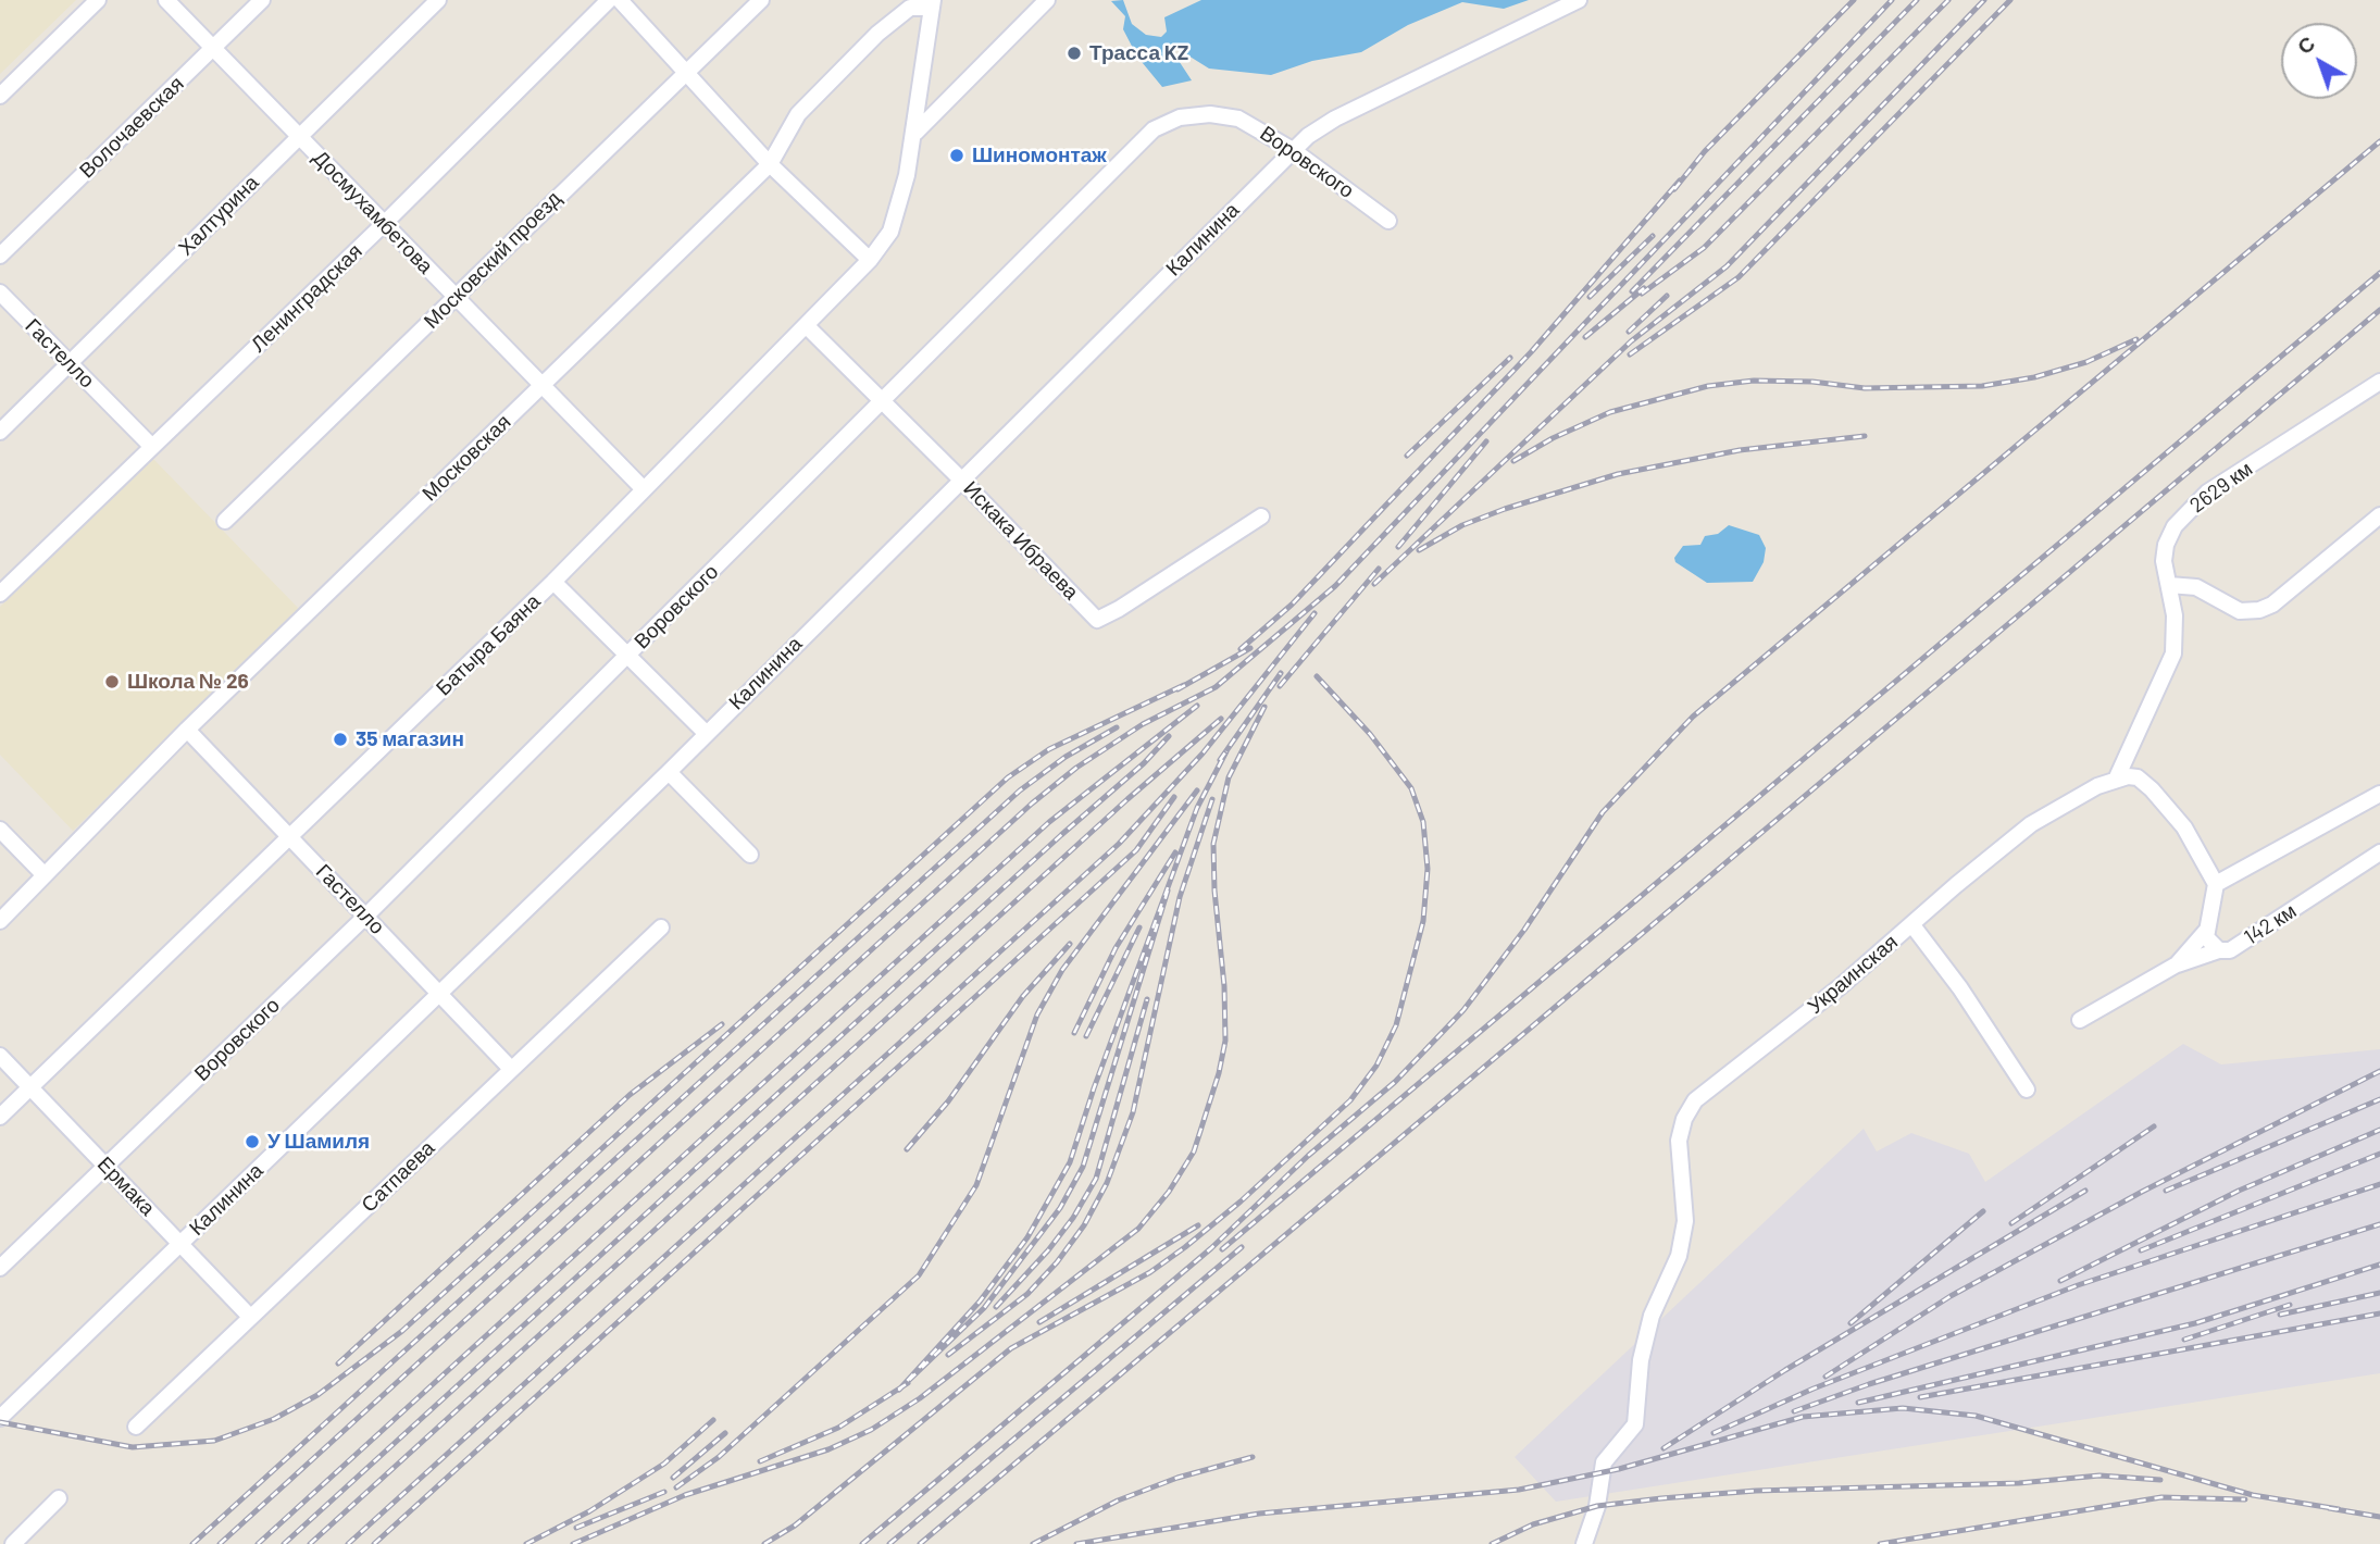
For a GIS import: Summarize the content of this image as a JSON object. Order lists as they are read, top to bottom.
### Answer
{
  "streets": {
    "street": [
      "Волочаевская",
      "Воровского",
      "Досмухамбетова",
      "Халтурина",
      "Калинина",
      "Московский проезд",
      "Ленинградская",
      "Гастелло",
      "Московская",
      "2629 км",
      "Искака Ибраева",
      "Батыра Баяна",
      "142 км",
      "Украинская",
      "Сатпаева",
      "Ермака"
    ]
  },
  "crossings": [
    ["Волочаевская", "Досмухамбетова"],
    ["Воровского", "Калинина"],
    ["Воровского", "Гастелло"],
    ["Воровского", "Искака Ибраева"],
    ["Воровского", "Ермака"],
    ["Досмухамбетова", "Халтурина"],
    ["Досмухамбетова", "Московский проезд"],
    ["Досмухамбетова", "Ленинградская"],
    ["Досмухамбетова", "Московская"],
    ["Досмухамбетова", "Батыра Баяна"],
    ["Халтурина", "Гастелло"],
    ["Калинина", "Гастелло"],
    ["Калинина", "Искака Ибраева"],
    ["Калинина", "Ермака"],
    ["Ленинградская", "Гастелло"],
    ["Гастелло", "Московская"],
    ["Гастелло", "Батыра Баяна"],
    ["Гастелло", "Сатпаева"],
    ["Московская", "Батыра Баяна"],
    ["2629 км", "Украинская"],
    ["Искака Ибраева", "Батыра Баяна"],
    ["Батыра Баяна", "Ермака"],
    ["Сатпаева", "Ермака"]
  ],
  "places": [
    "Трасса KZ",
    "Шиномонтаж",
    "Школа № 26",
    "35 магазин",
    "У Шамиля"
  ],
  "north": "top left"
}
